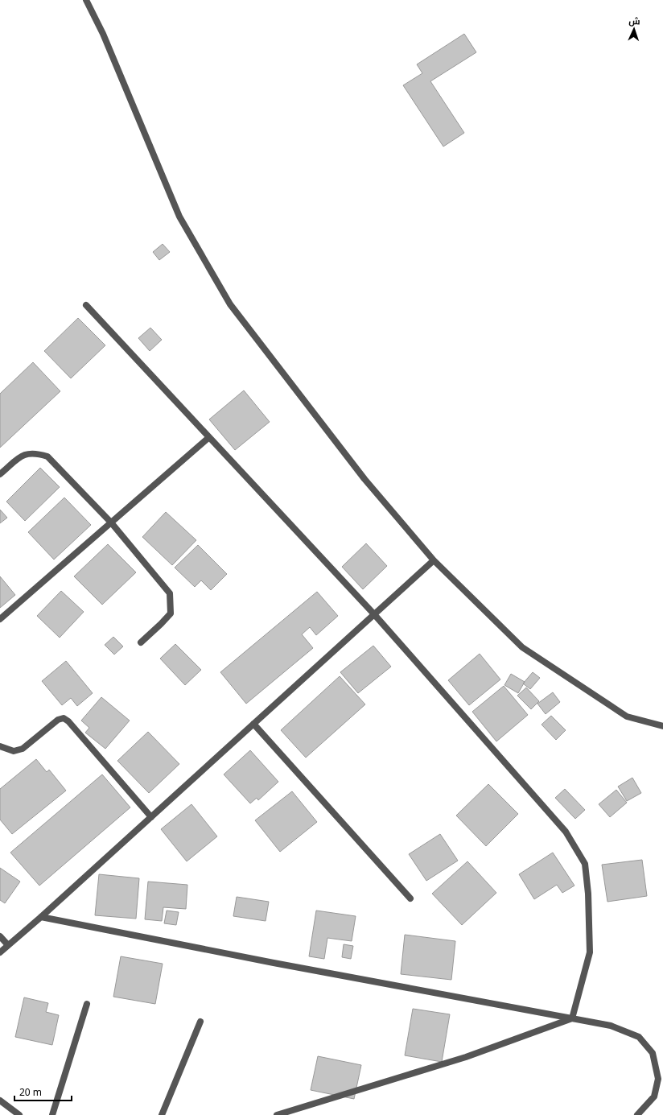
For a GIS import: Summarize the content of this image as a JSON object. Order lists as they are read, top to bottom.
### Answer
{
  "scale_bar": "20 m",
  "north": "top"
}
